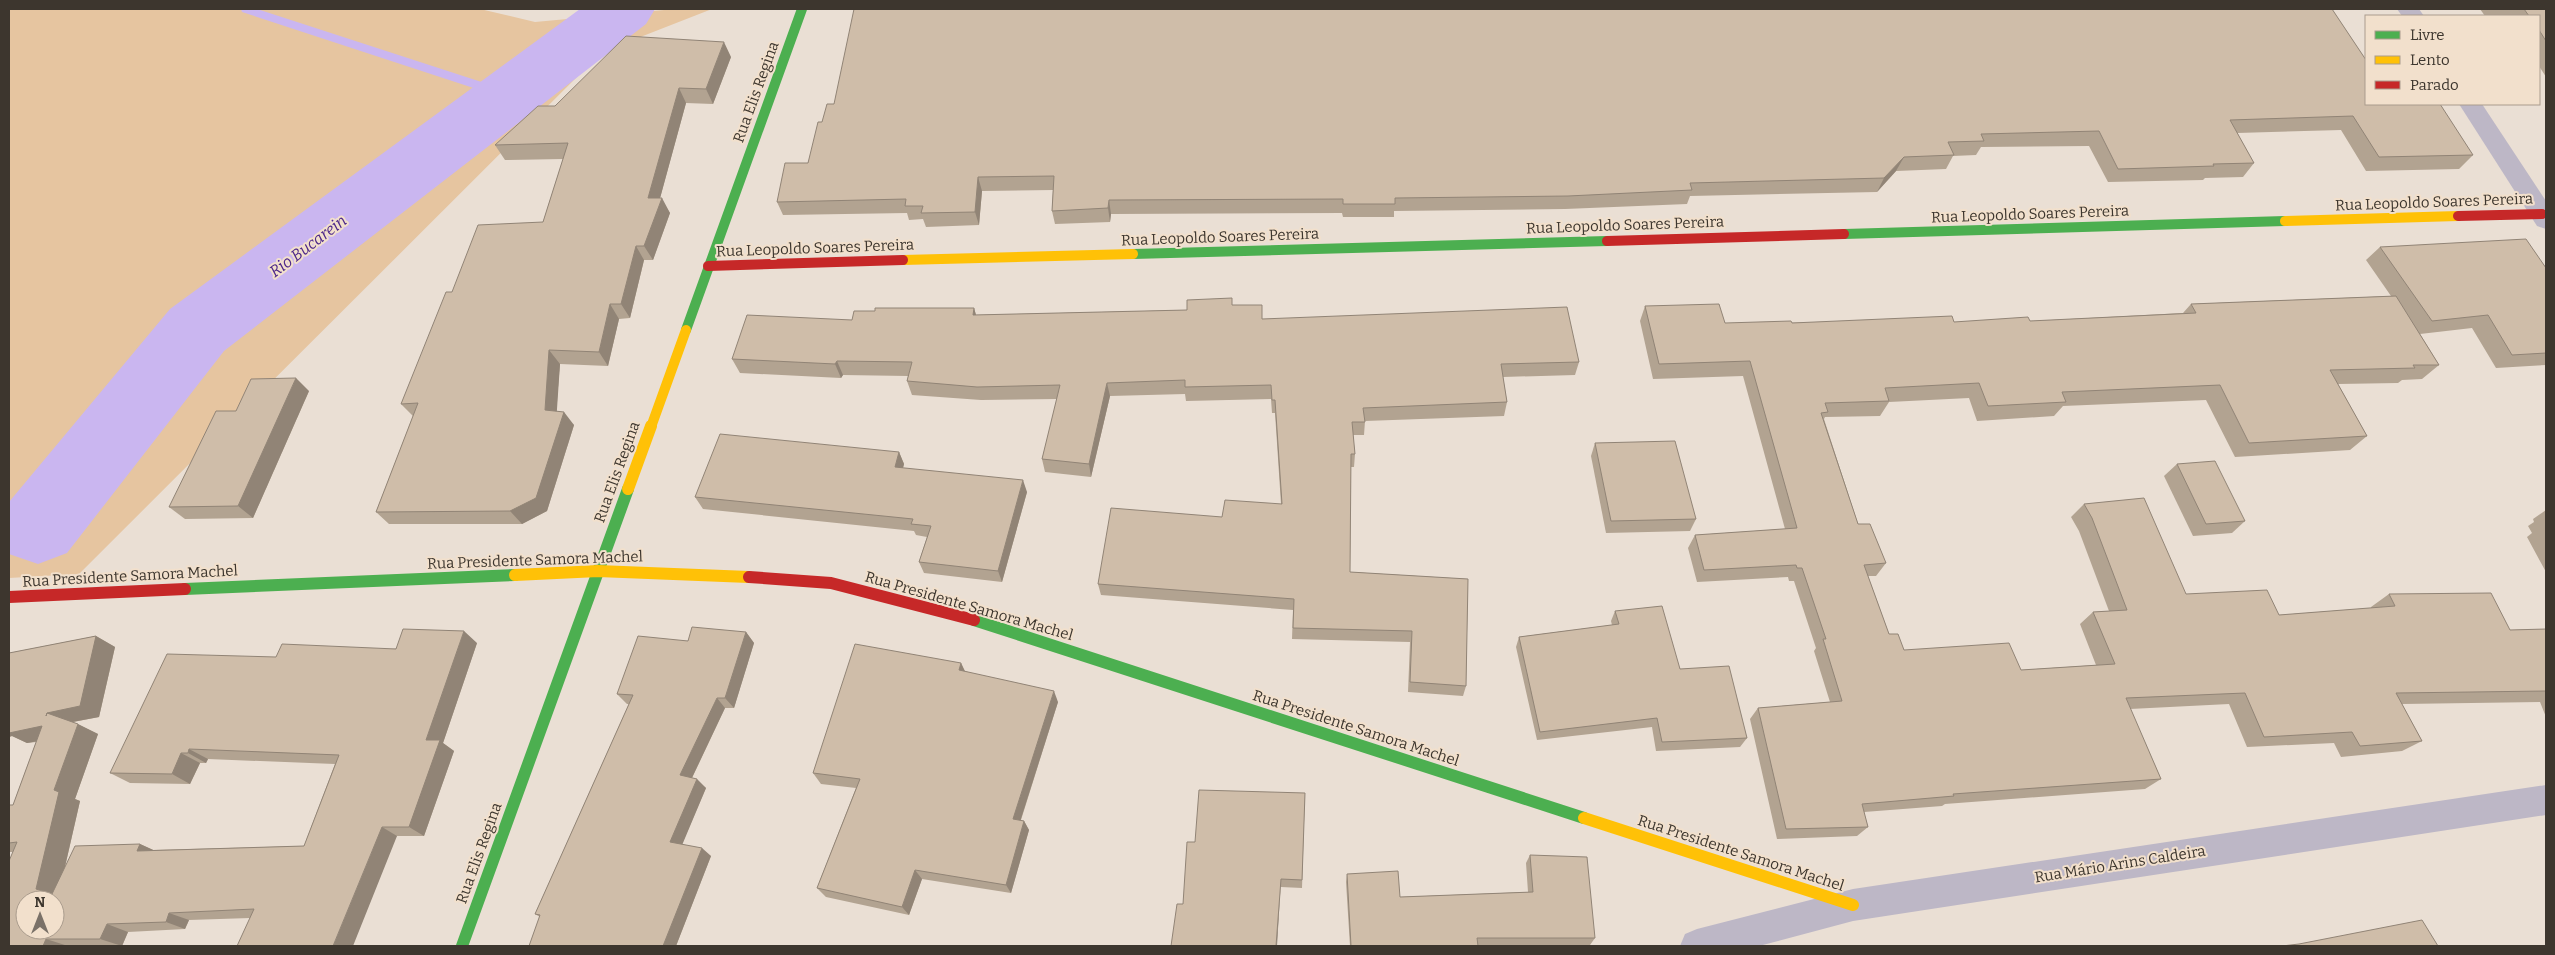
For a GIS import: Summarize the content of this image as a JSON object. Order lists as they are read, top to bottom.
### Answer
{
  "streets": {
    "street": [
      "Rua Elis Regina",
      "Rua Leopoldo Soares Pereira",
      "Rua Presidente Samora Machel",
      "Rua Mário Arins Caldeira"
    ]
  },
  "crossings": [
    ["Rua Elis Regina", "Rua Leopoldo Soares Pereira"],
    ["Rua Elis Regina", "Rua Presidente Samora Machel"],
    ["Rua Presidente Samora Machel", "Rua Mário Arins Caldeira"]
  ],
  "water": ["Rio Bucarein"],
  "legend": ["Livre", "Lento", "Parado"],
  "north": "top"
}
